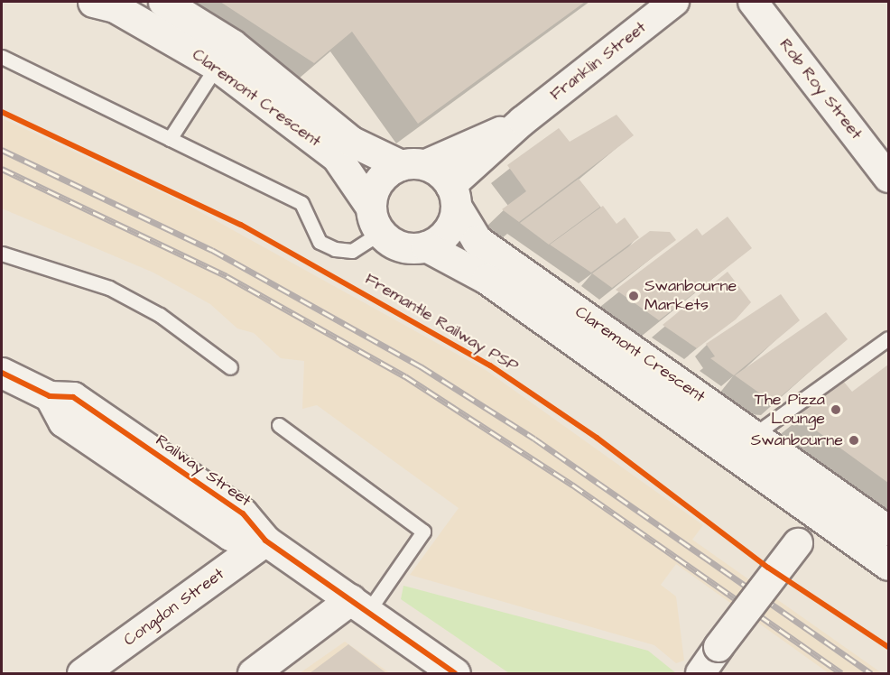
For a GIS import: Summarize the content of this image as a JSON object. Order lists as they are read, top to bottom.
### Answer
{
  "streets": {
    "main road": ["Claremont Crescent", "Congdon Street"],
    "street": ["Franklin Street", "Rob Roy Street"],
    "cycle path": ["Fremantle Railway PSP", "Railway Street"]
  },
  "crossings": [
    ["Franklin Street", "Claremont Crescent"]
  ],
  "places": ["Swanbourne Markets", "The Pizza Lounge", "Swanbourne"]
}
